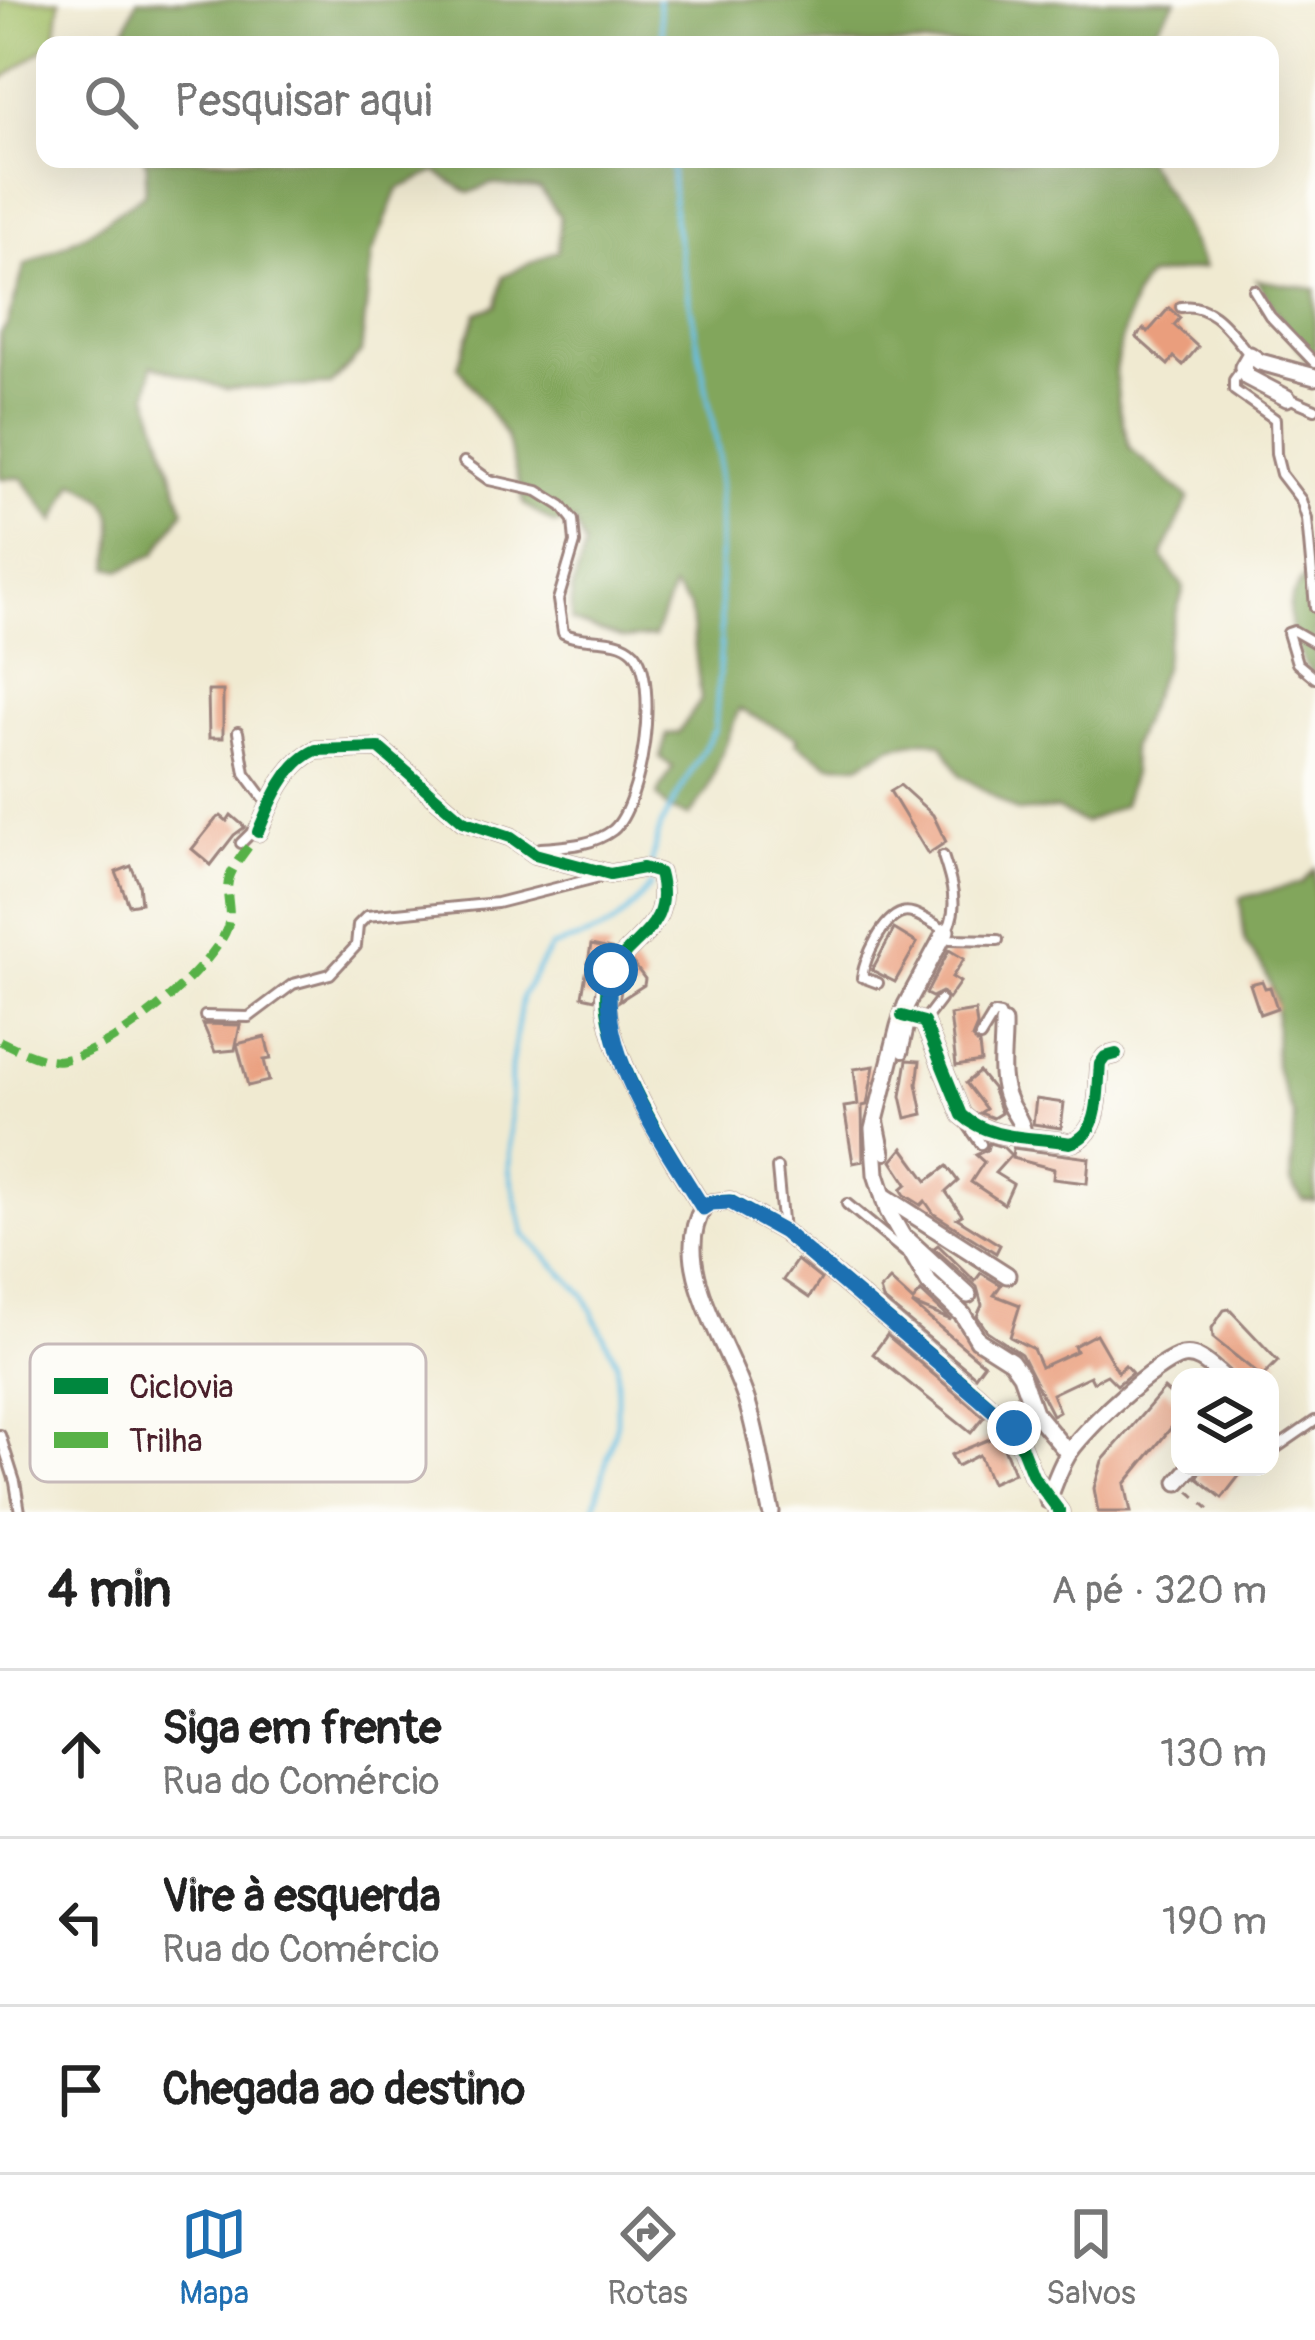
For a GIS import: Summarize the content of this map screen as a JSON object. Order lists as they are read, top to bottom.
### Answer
{
  "legend": ["Ciclovia", "Trilha"],
  "page": {
    "search": "Pesquisar aqui",
    "heading": ["4 min", "A pé · 320 m"],
    "list": [
      ["Siga em frente", "Rua do Comércio", "130 m"],
      ["Vire à esquerda", "Rua do Comércio", "190 m"],
      "Chegada ao destino"
    ],
    "nav": ["Mapa", "Rotas", "Salvos"]
  }
}
